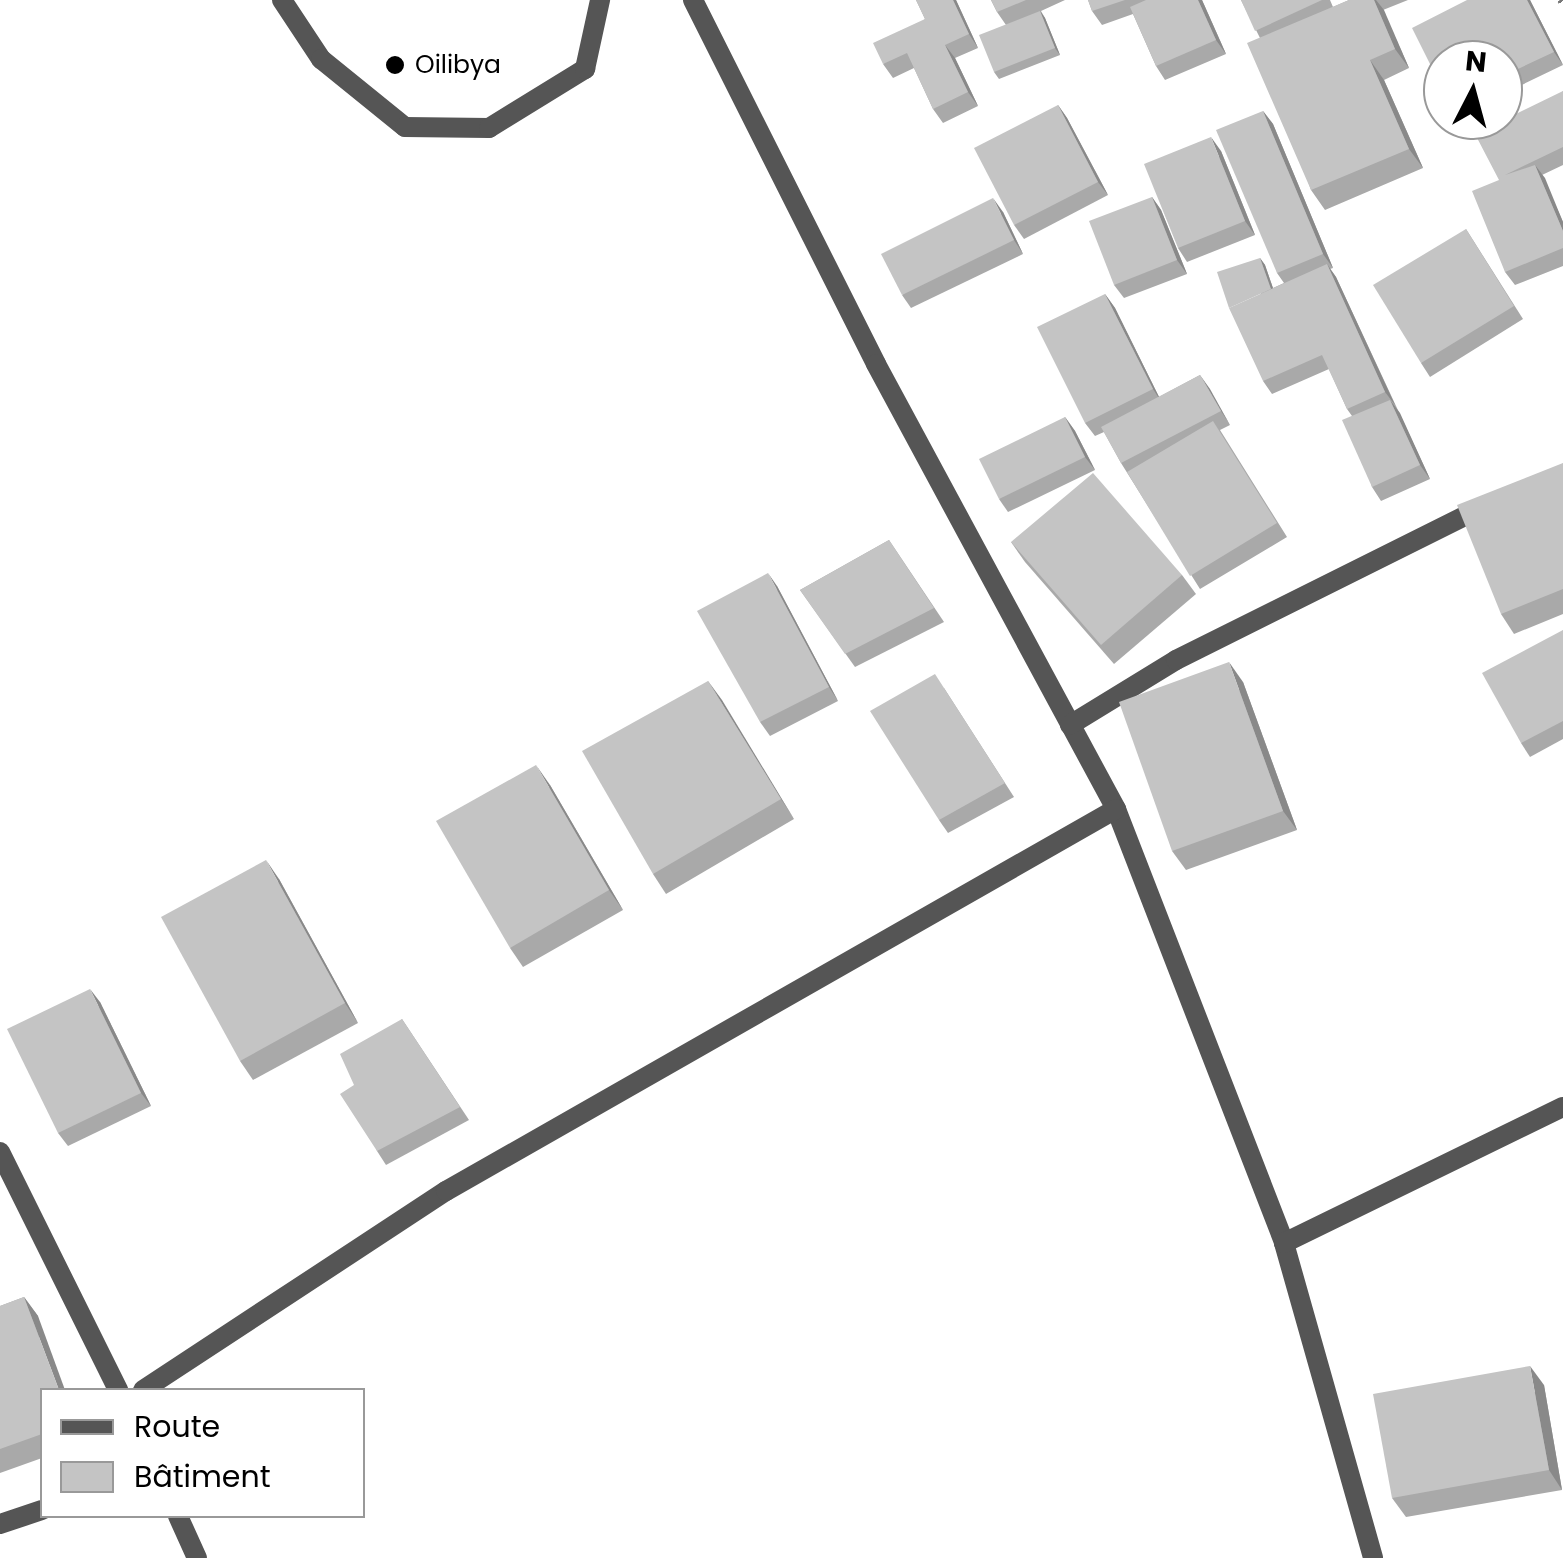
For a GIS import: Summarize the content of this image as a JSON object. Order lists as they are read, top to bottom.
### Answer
{
  "places": ["Oilibya"],
  "legend": ["Route", "Bâtiment"],
  "north": "top"
}
